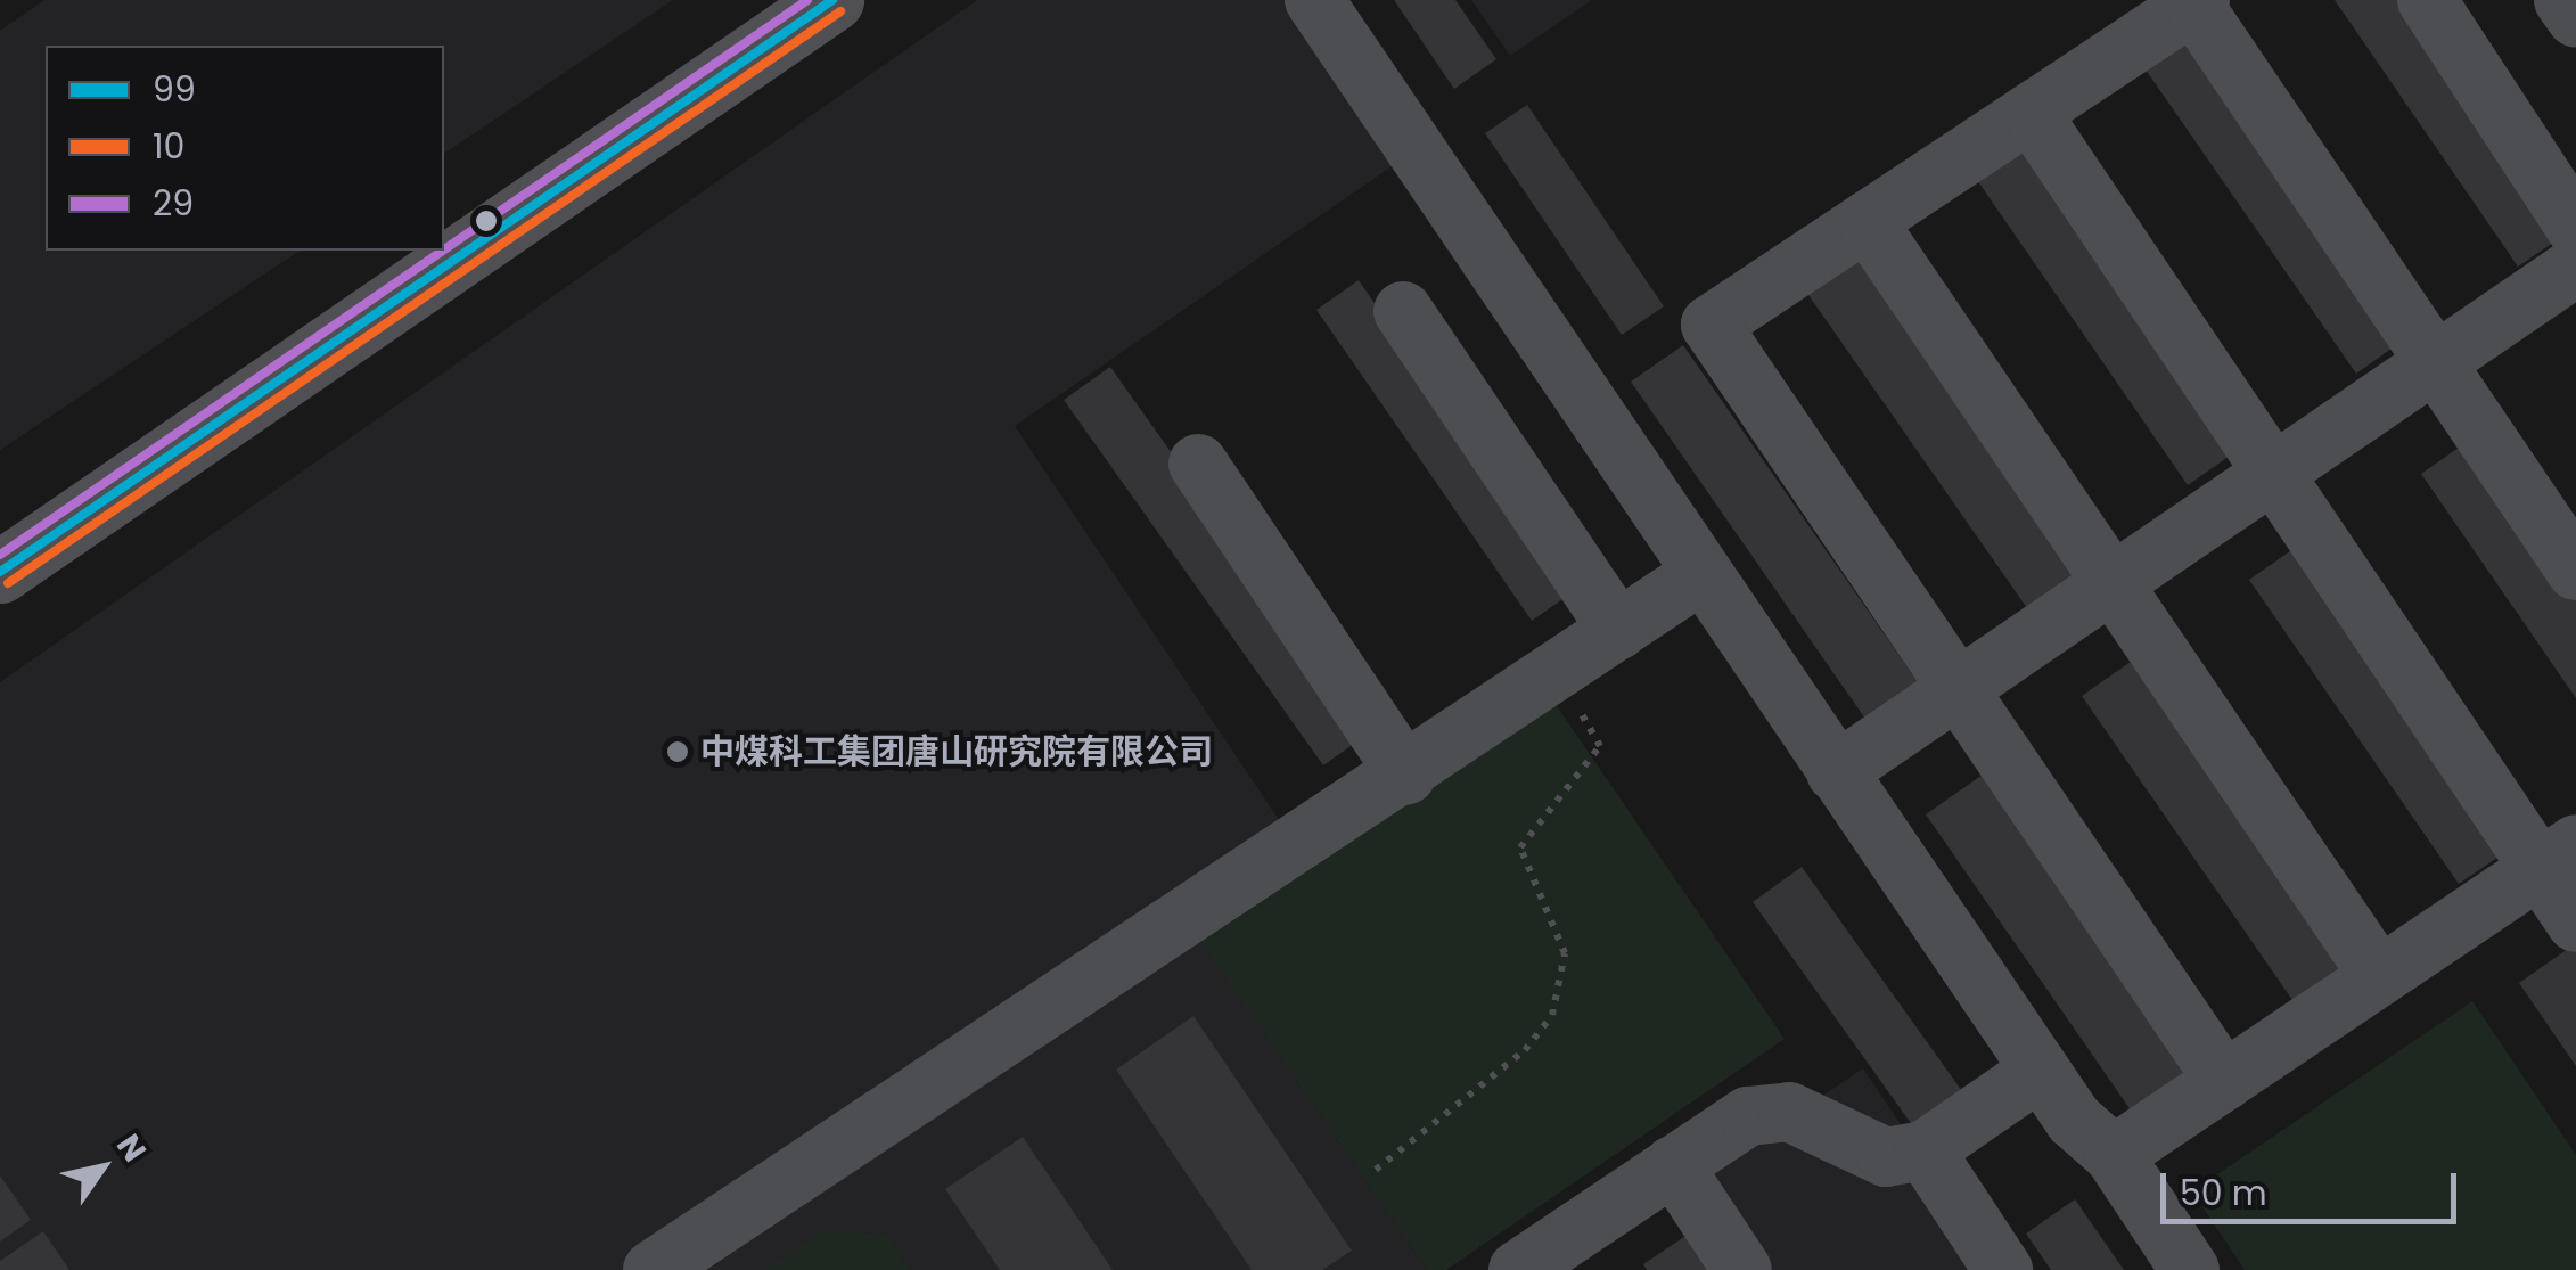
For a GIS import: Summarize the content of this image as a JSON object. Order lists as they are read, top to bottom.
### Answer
{
  "places": ["中煤科工集团唐山研究院有限公司"],
  "lines": ["transit line 99", "transit line 29", "transit line 10"],
  "legend": ["99", "10", "29"],
  "scale_bar": "50 m",
  "north": "top right"
}
